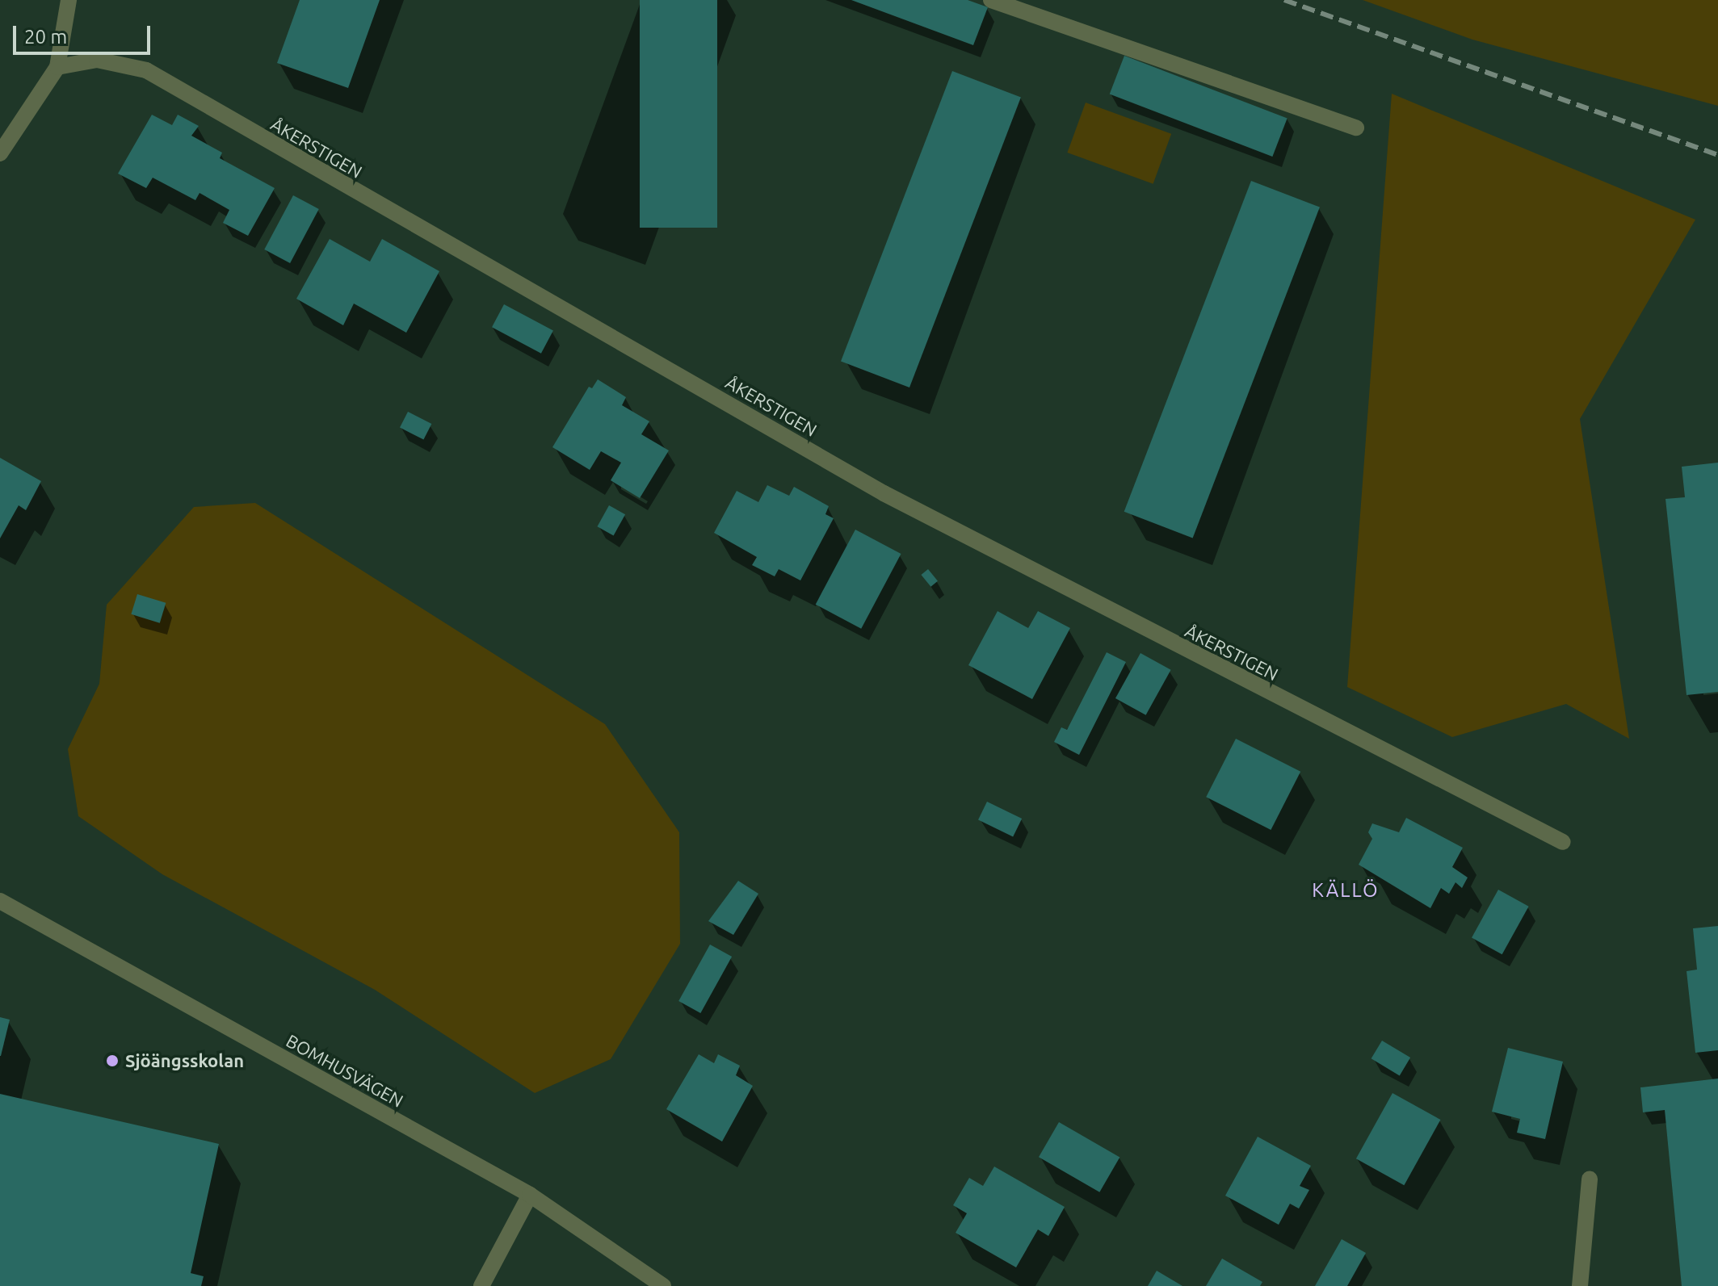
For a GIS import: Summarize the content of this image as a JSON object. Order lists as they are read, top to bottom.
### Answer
{
  "streets": {
    "street": ["ÅKERSTIGEN", "BOMHUSVÄGEN"]
  },
  "districts": ["KÄLLÖ"],
  "places": ["Sjöängsskolan"],
  "scale_bar": "20 m"
}
